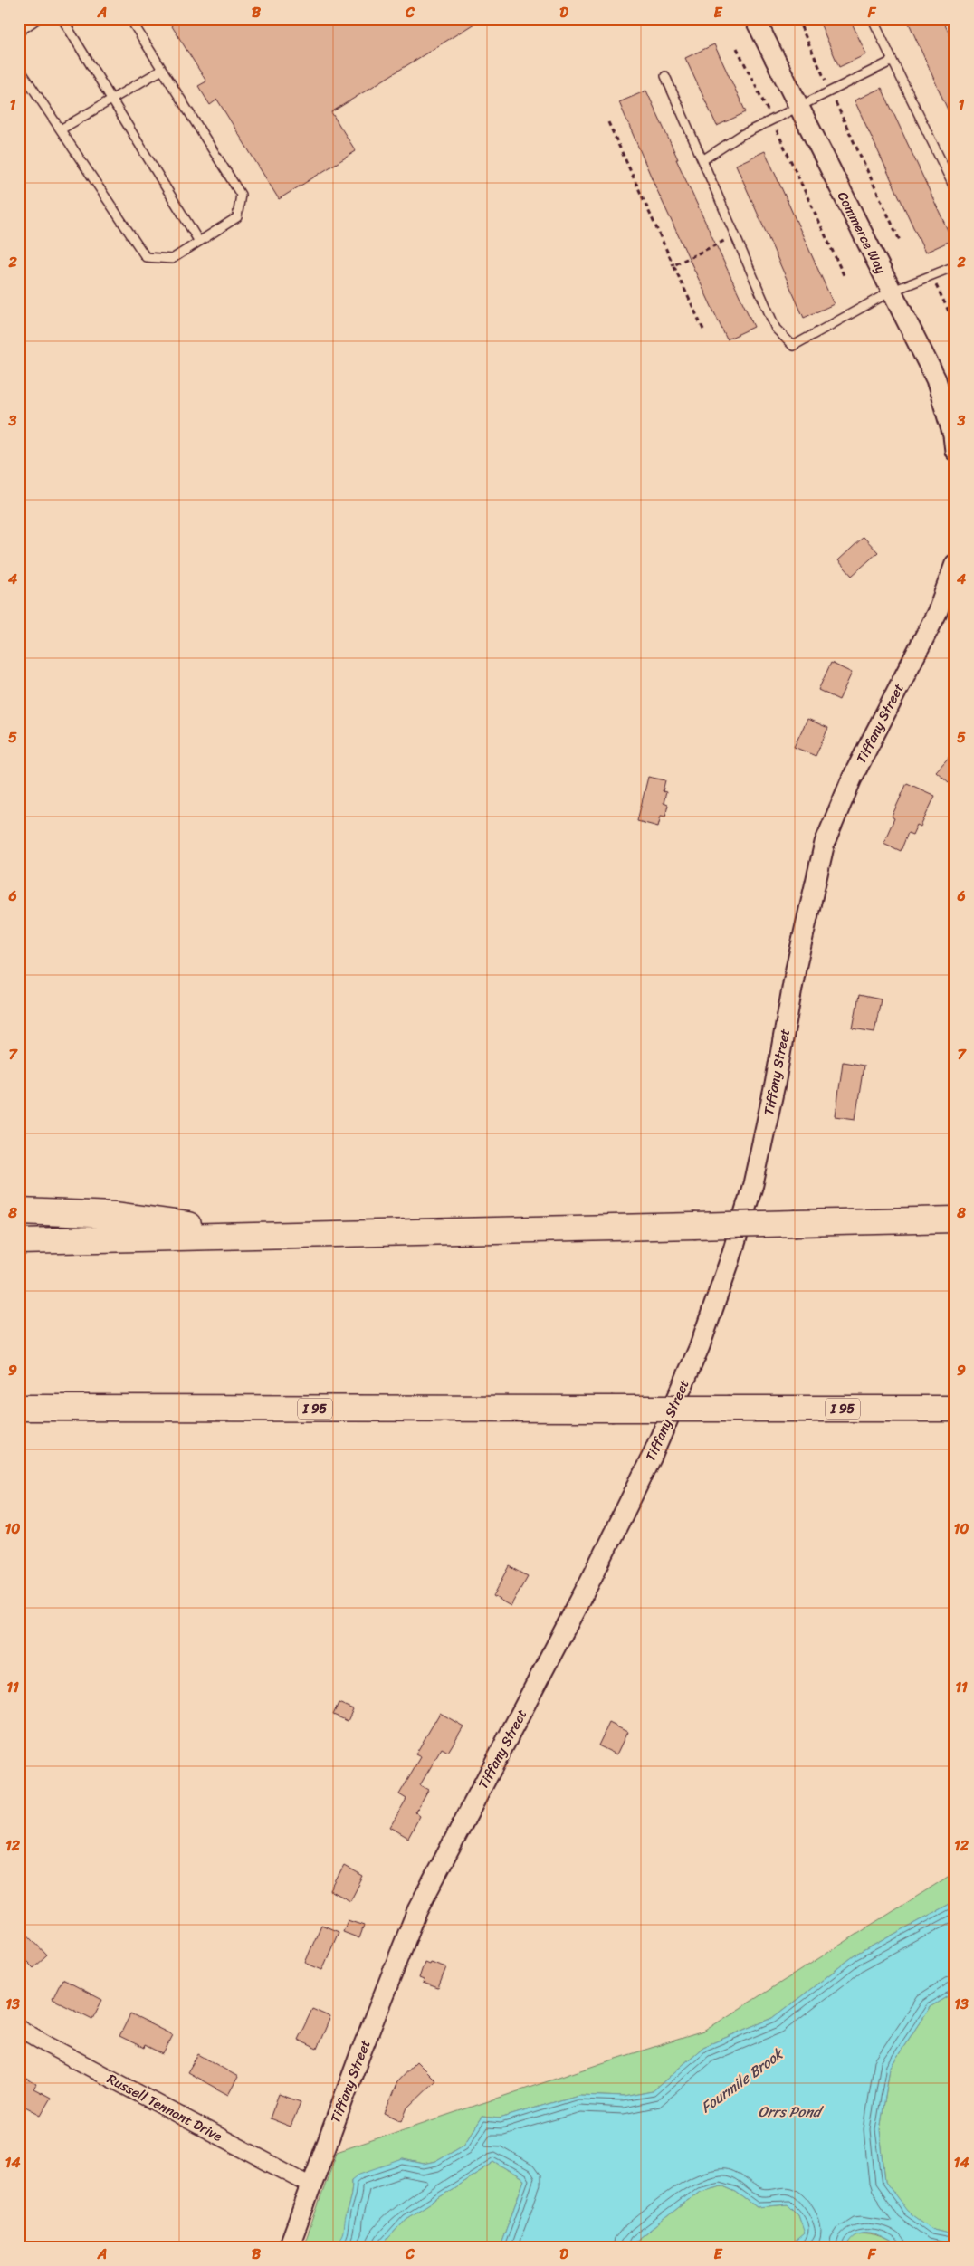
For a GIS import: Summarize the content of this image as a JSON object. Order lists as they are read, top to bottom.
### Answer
{
  "streets": {
    "highway": ["I 95"],
    "street": ["Commerce Way", "Tiffany Street", "Russell Tennant Drive"]
  },
  "crossings": [
    ["Tiffany Street", "Russell Tennant Drive"]
  ],
  "water": ["Fourmile Brook", "Orrs Pond"],
  "grid": {
    "columns": [
      "A",
      "B",
      "C",
      "D",
      "E",
      "F"
    ],
    "rows": [
      "1",
      "2",
      "3",
      "4",
      "5",
      "6",
      "7",
      "8",
      "9",
      "10",
      "11",
      "12",
      "13",
      "14"
    ]
  }
}
